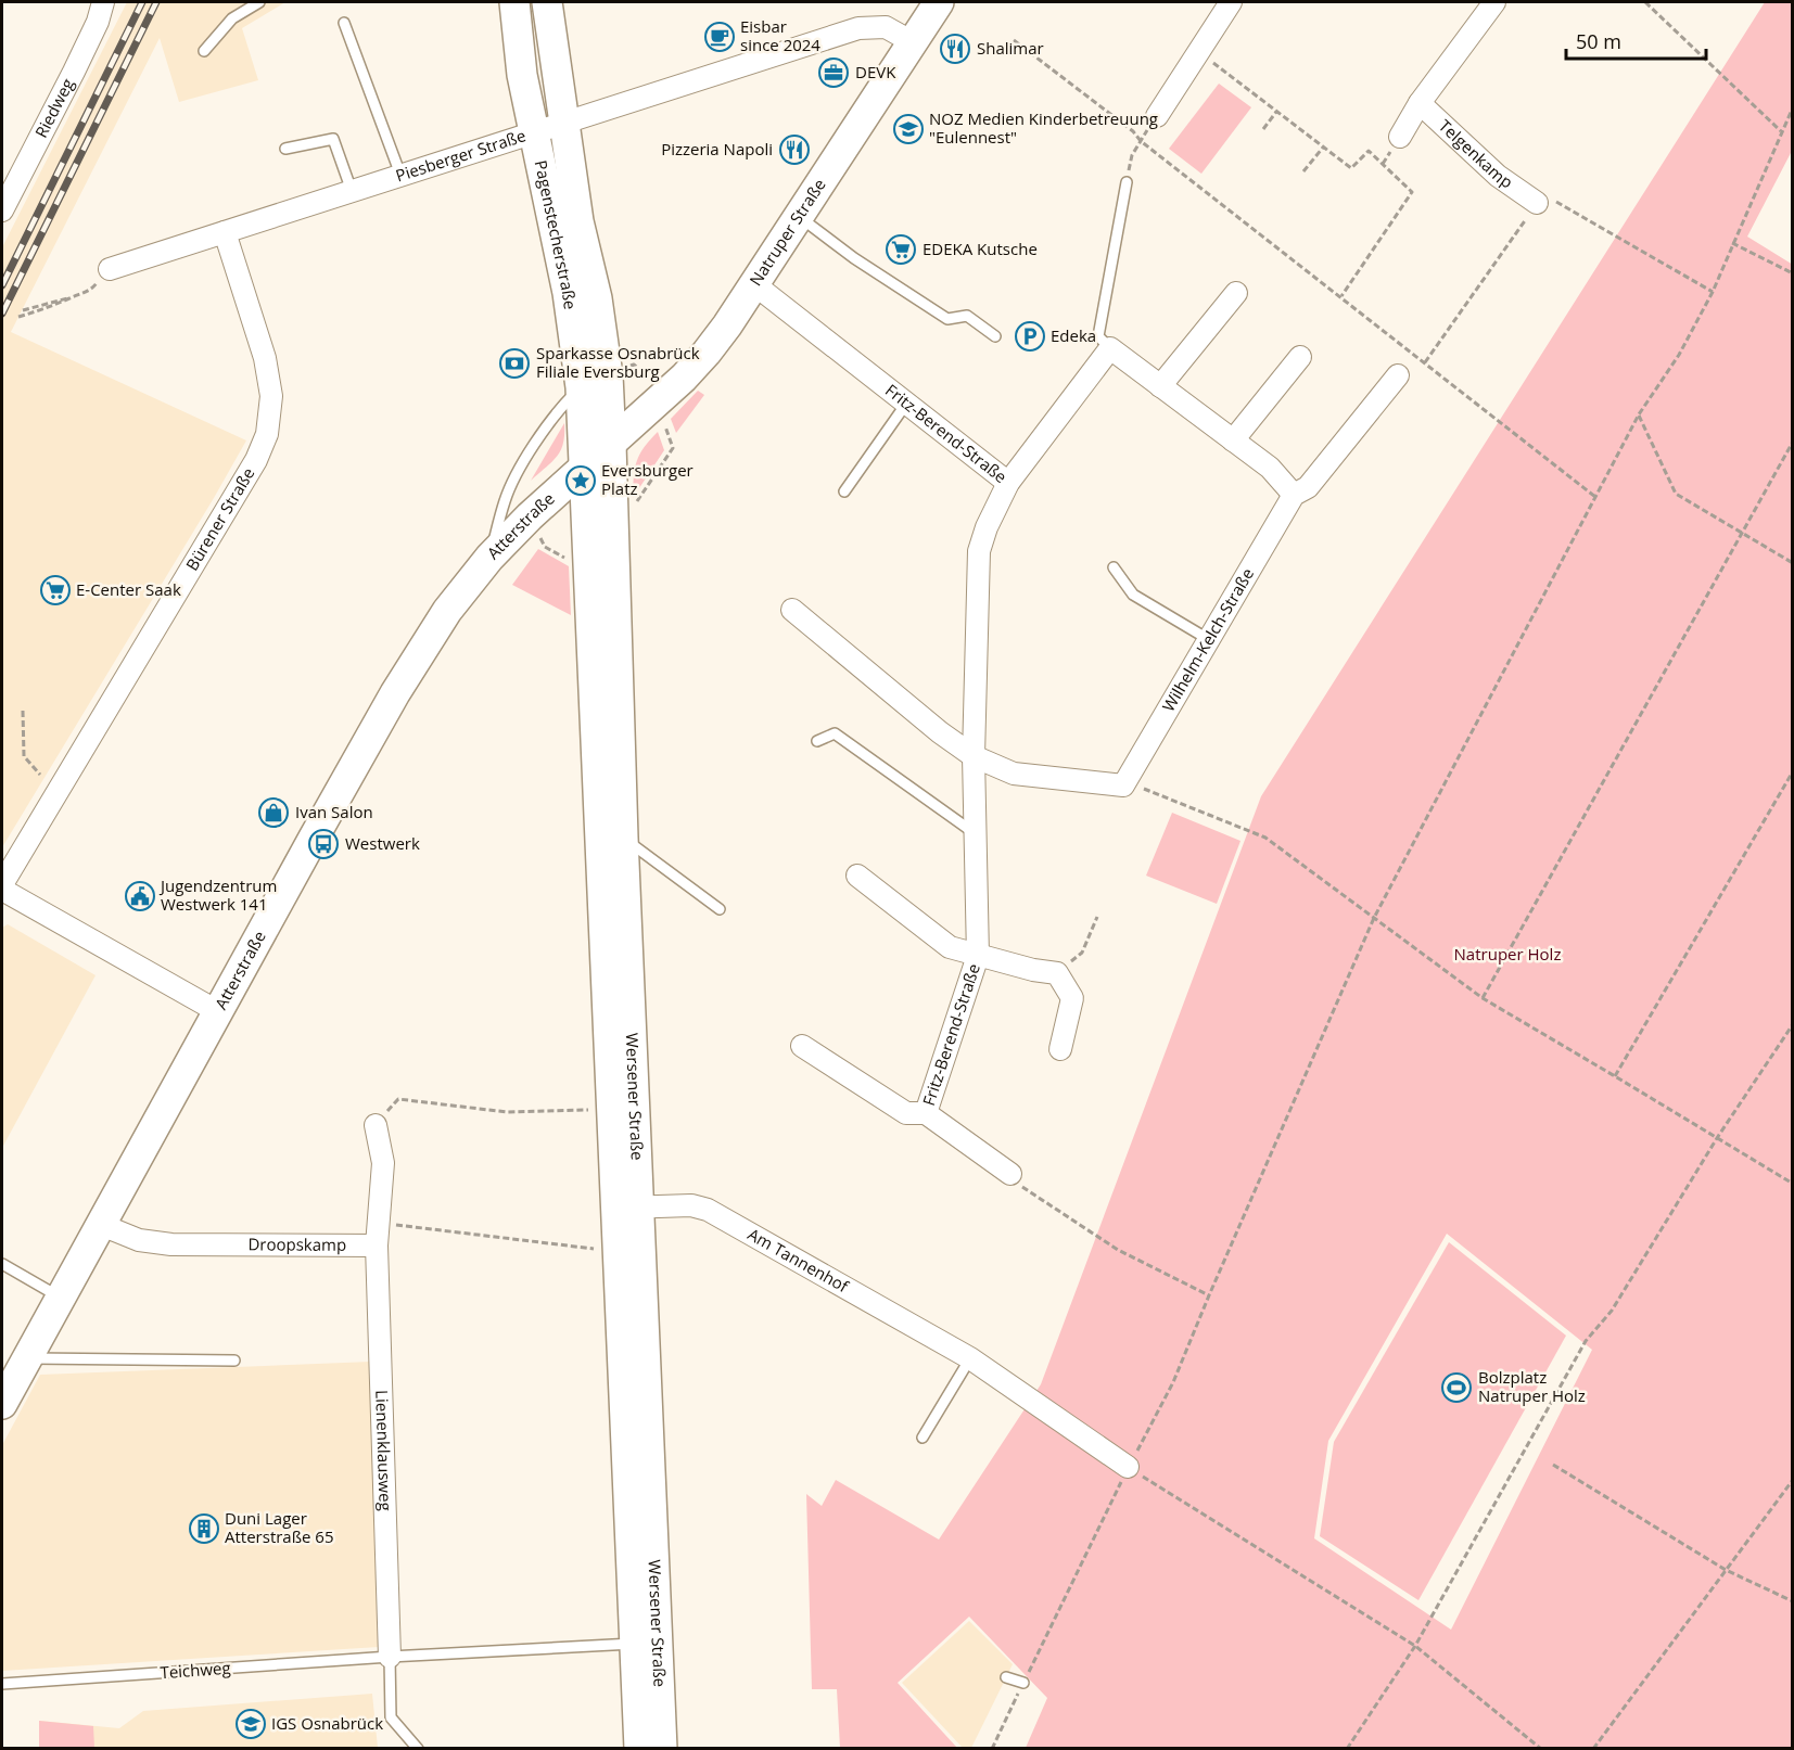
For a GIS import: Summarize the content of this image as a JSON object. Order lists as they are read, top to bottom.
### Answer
{
  "streets": {
    "main road": [
      "Natruper Straße",
      "Pagenstecherstraße",
      "Atterstraße",
      "Wersener Straße"
    ],
    "street": [
      "Riedweg",
      "Telgenkamp",
      "Piesberger Straße",
      "Fritz-Berend-Straße",
      "Bürener Straße",
      "Wilhelm-Kelch-Straße",
      "Droopskamp",
      "Am Tannenhof",
      "Lienenklausweg"
    ],
    "lane": ["Teichweg"]
  },
  "crossings": [
    ["Piesberger Straße", "Natruper Straße"],
    ["Piesberger Straße", "Pagenstecherstraße"],
    ["Piesberger Straße", "Bürener Straße"],
    ["Natruper Straße", "Pagenstecherstraße"],
    ["Natruper Straße", "Fritz-Berend-Straße"],
    ["Natruper Straße", "Wersener Straße"],
    ["Pagenstecherstraße", "Atterstraße"],
    ["Pagenstecherstraße", "Wersener Straße"],
    ["Atterstraße", "Wersener Straße"],
    ["Atterstraße", "Droopskamp"],
    ["Wersener Straße", "Am Tannenhof"],
    ["Wersener Straße", "Teichweg"],
    ["Droopskamp", "Lienenklausweg"],
    ["Lienenklausweg", "Teichweg"]
  ],
  "parks": ["Natruper Holz"],
  "places": {
    "cafe": ["Eisbar since 2024"],
    "restaurant": ["Shalimar", "Pizzeria Napoli"],
    "office": ["DEVK"],
    "school or university": ["NOZ Medien Kinderbetreuung \"Eulennest\"", "IGS Osnabrück"],
    "supermarket": ["EDEKA Kutsche", "E-Center Saak"],
    "parking": ["Edeka"],
    "bank": ["Sparkasse Osnabrück Filiale Eversburg"],
    "place": ["Eversburger Platz"],
    "shop": ["Ivan Salon"],
    "bus stop": ["Westwerk"],
    "public building": ["Jugendzentrum Westwerk 141"],
    "sports": ["Bolzplatz Natruper Holz"],
    "building": ["Duni Lager Atterstraße 65"]
  },
  "scale_bar": "50 m"
}
